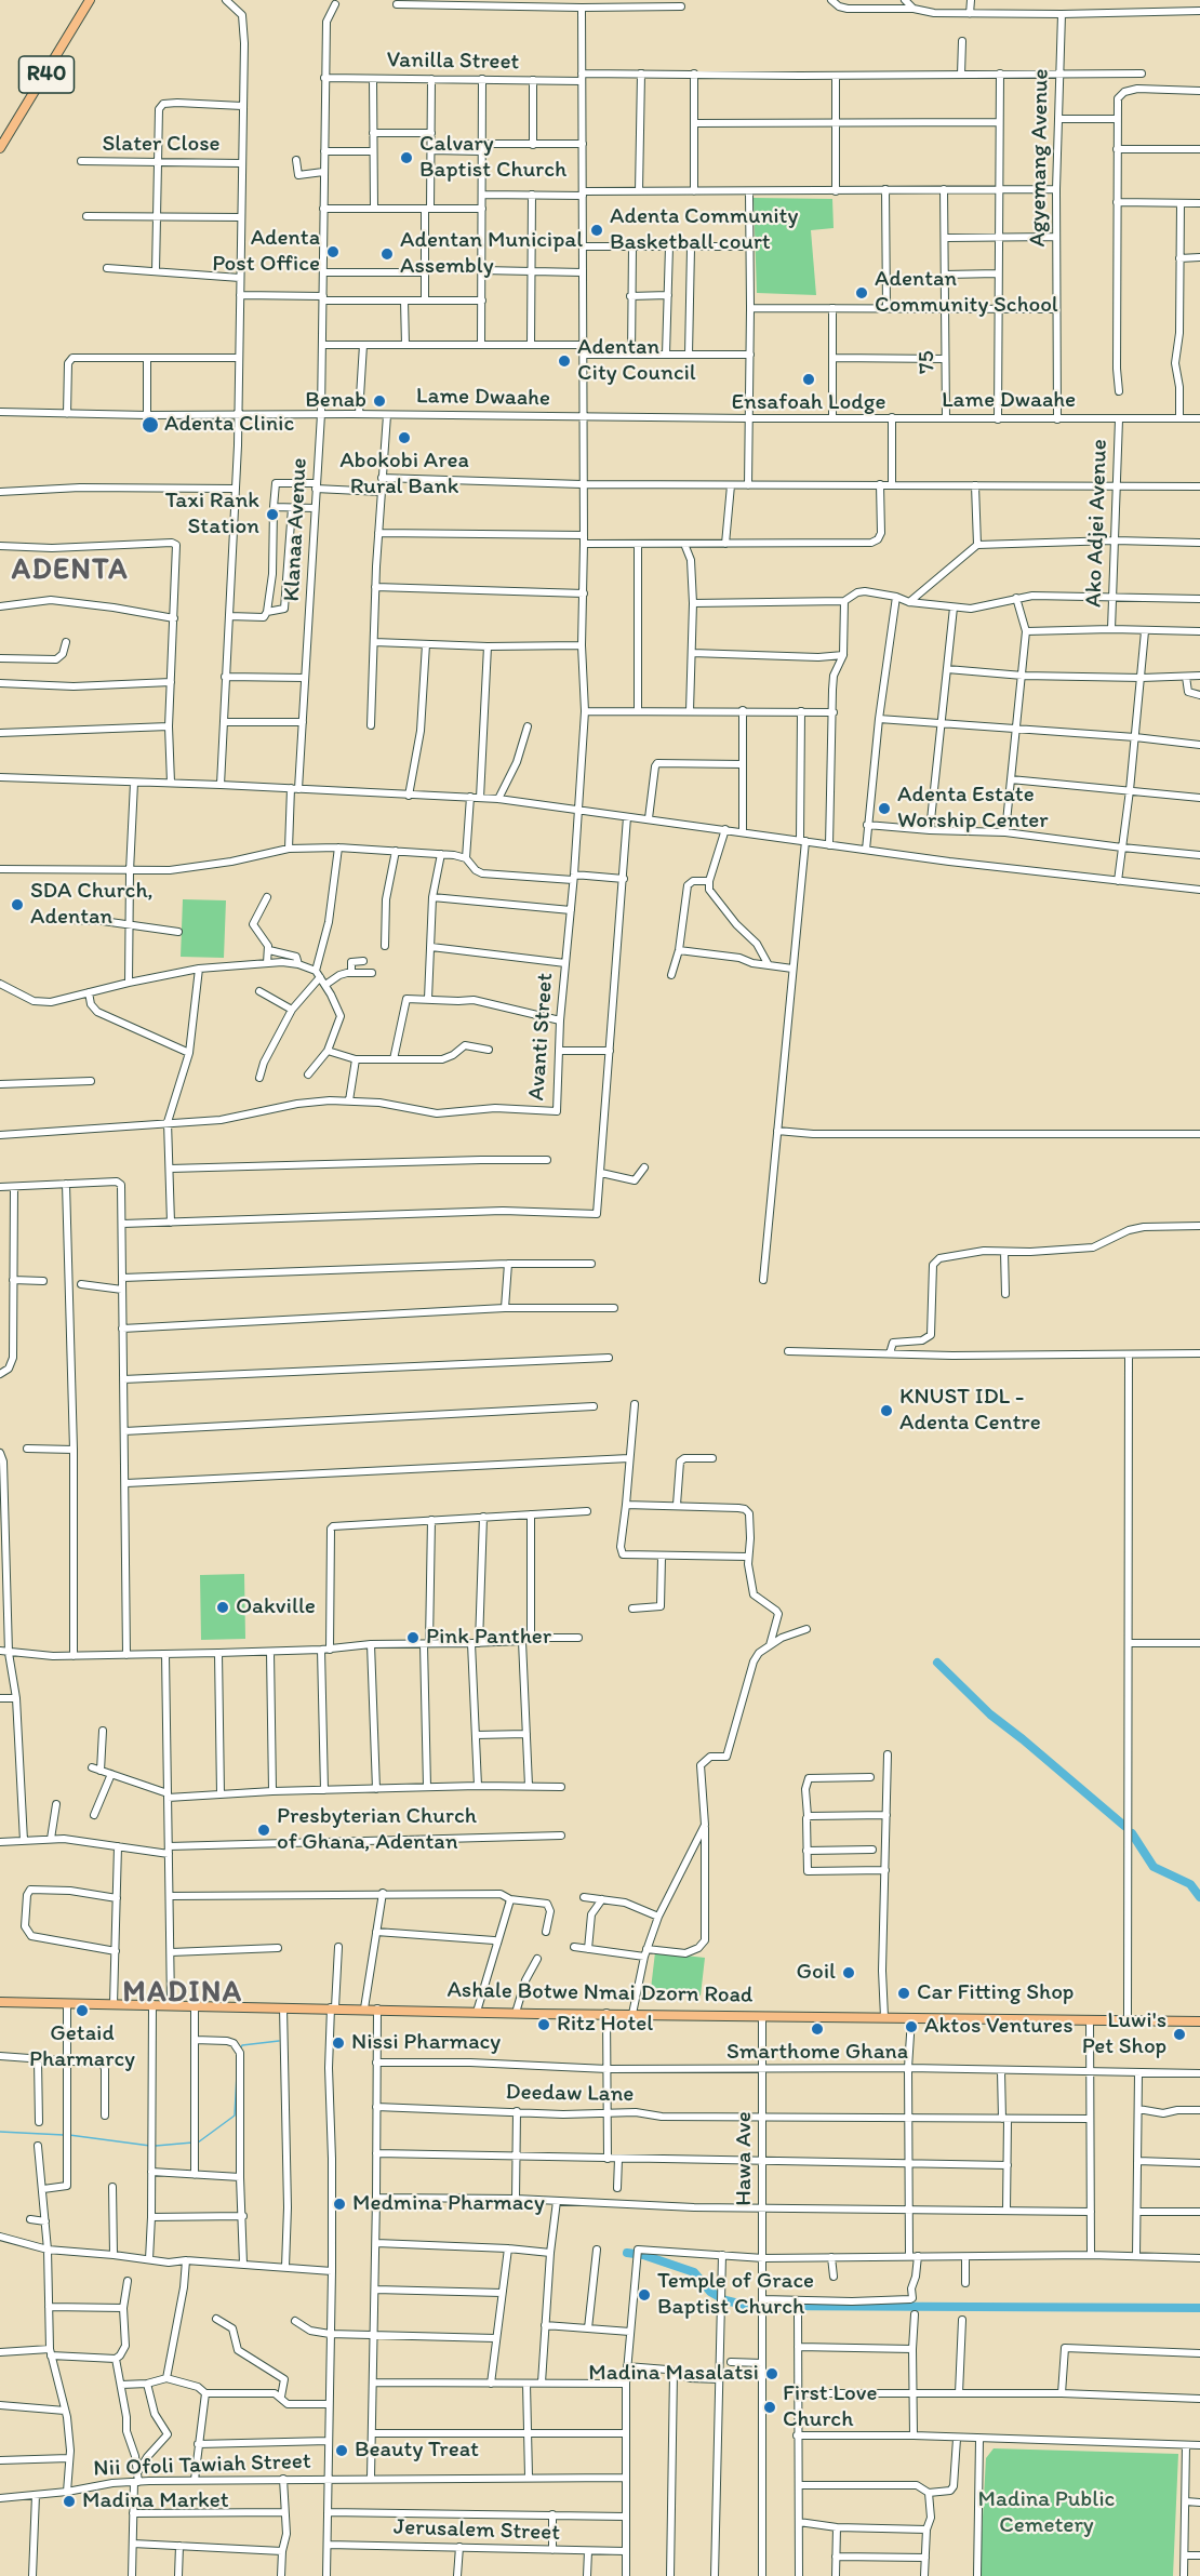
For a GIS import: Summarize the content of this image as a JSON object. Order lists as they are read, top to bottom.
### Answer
{
  "streets": {
    "main road": ["R40", "Ashale Botwe Nmai Dzorn Road"],
    "street": [
      "Vanilla Street",
      "Slater Close",
      "Agyemang Avenue",
      "75",
      "Lame Dwaahe",
      "Ako Adjei Avenue",
      "Klanaa Avenue",
      "Avanti Street",
      "Deedaw Lane",
      "Hawa Ave",
      "Nii Ofoli Tawiah Street",
      "Jerusalem Street"
    ]
  },
  "crossings": [
    ["Vanilla Street", "Agyemang Avenue"],
    ["Vanilla Street", "Klanaa Avenue"],
    ["Vanilla Street", "Avanti Street"],
    ["Agyemang Avenue", "Lame Dwaahe"],
    ["75", "Lame Dwaahe"],
    ["Lame Dwaahe", "Ako Adjei Avenue"],
    ["Lame Dwaahe", "Klanaa Avenue"],
    ["Lame Dwaahe", "Avanti Street"],
    ["Ashale Botwe Nmai Dzorn Road", "Hawa Ave"],
    ["Deedaw Lane", "Hawa Ave"]
  ],
  "districts": ["ADENTA", "MADINA"],
  "parks": ["Madina Public Cemetery"],
  "places": [
    "Calvary Baptist Church",
    "Adenta Community Basketball court",
    "Adenta Post Office",
    "Adentan Municipal Assembly",
    "Adentan Community School",
    "Adentan City Council",
    "Ensafoah Lodge",
    "Benab",
    "Adenta Clinic",
    "Abokobi Area Rural Bank",
    "Taxi Rank Station",
    "Adenta Estate Worship Center",
    "SDA Church, Adentan",
    "KNUST IDL - Adenta Centre",
    "Oakville",
    "Pink Panther",
    "Presbyterian Church of Ghana, Adentan",
    "Goil",
    "Car Fitting Shop",
    "Getaid Pharmarcy",
    "Ritz Hotel",
    "Aktos Ventures",
    "Smarthome Ghana",
    "Luwi's Pet Shop",
    "Nissi Pharmacy",
    "Medmina Pharmacy",
    "Temple of Grace Baptist Church",
    "Madina Masalatsi",
    "First Love Church",
    "Beauty Treat",
    "Madina Market"
  ]
}
